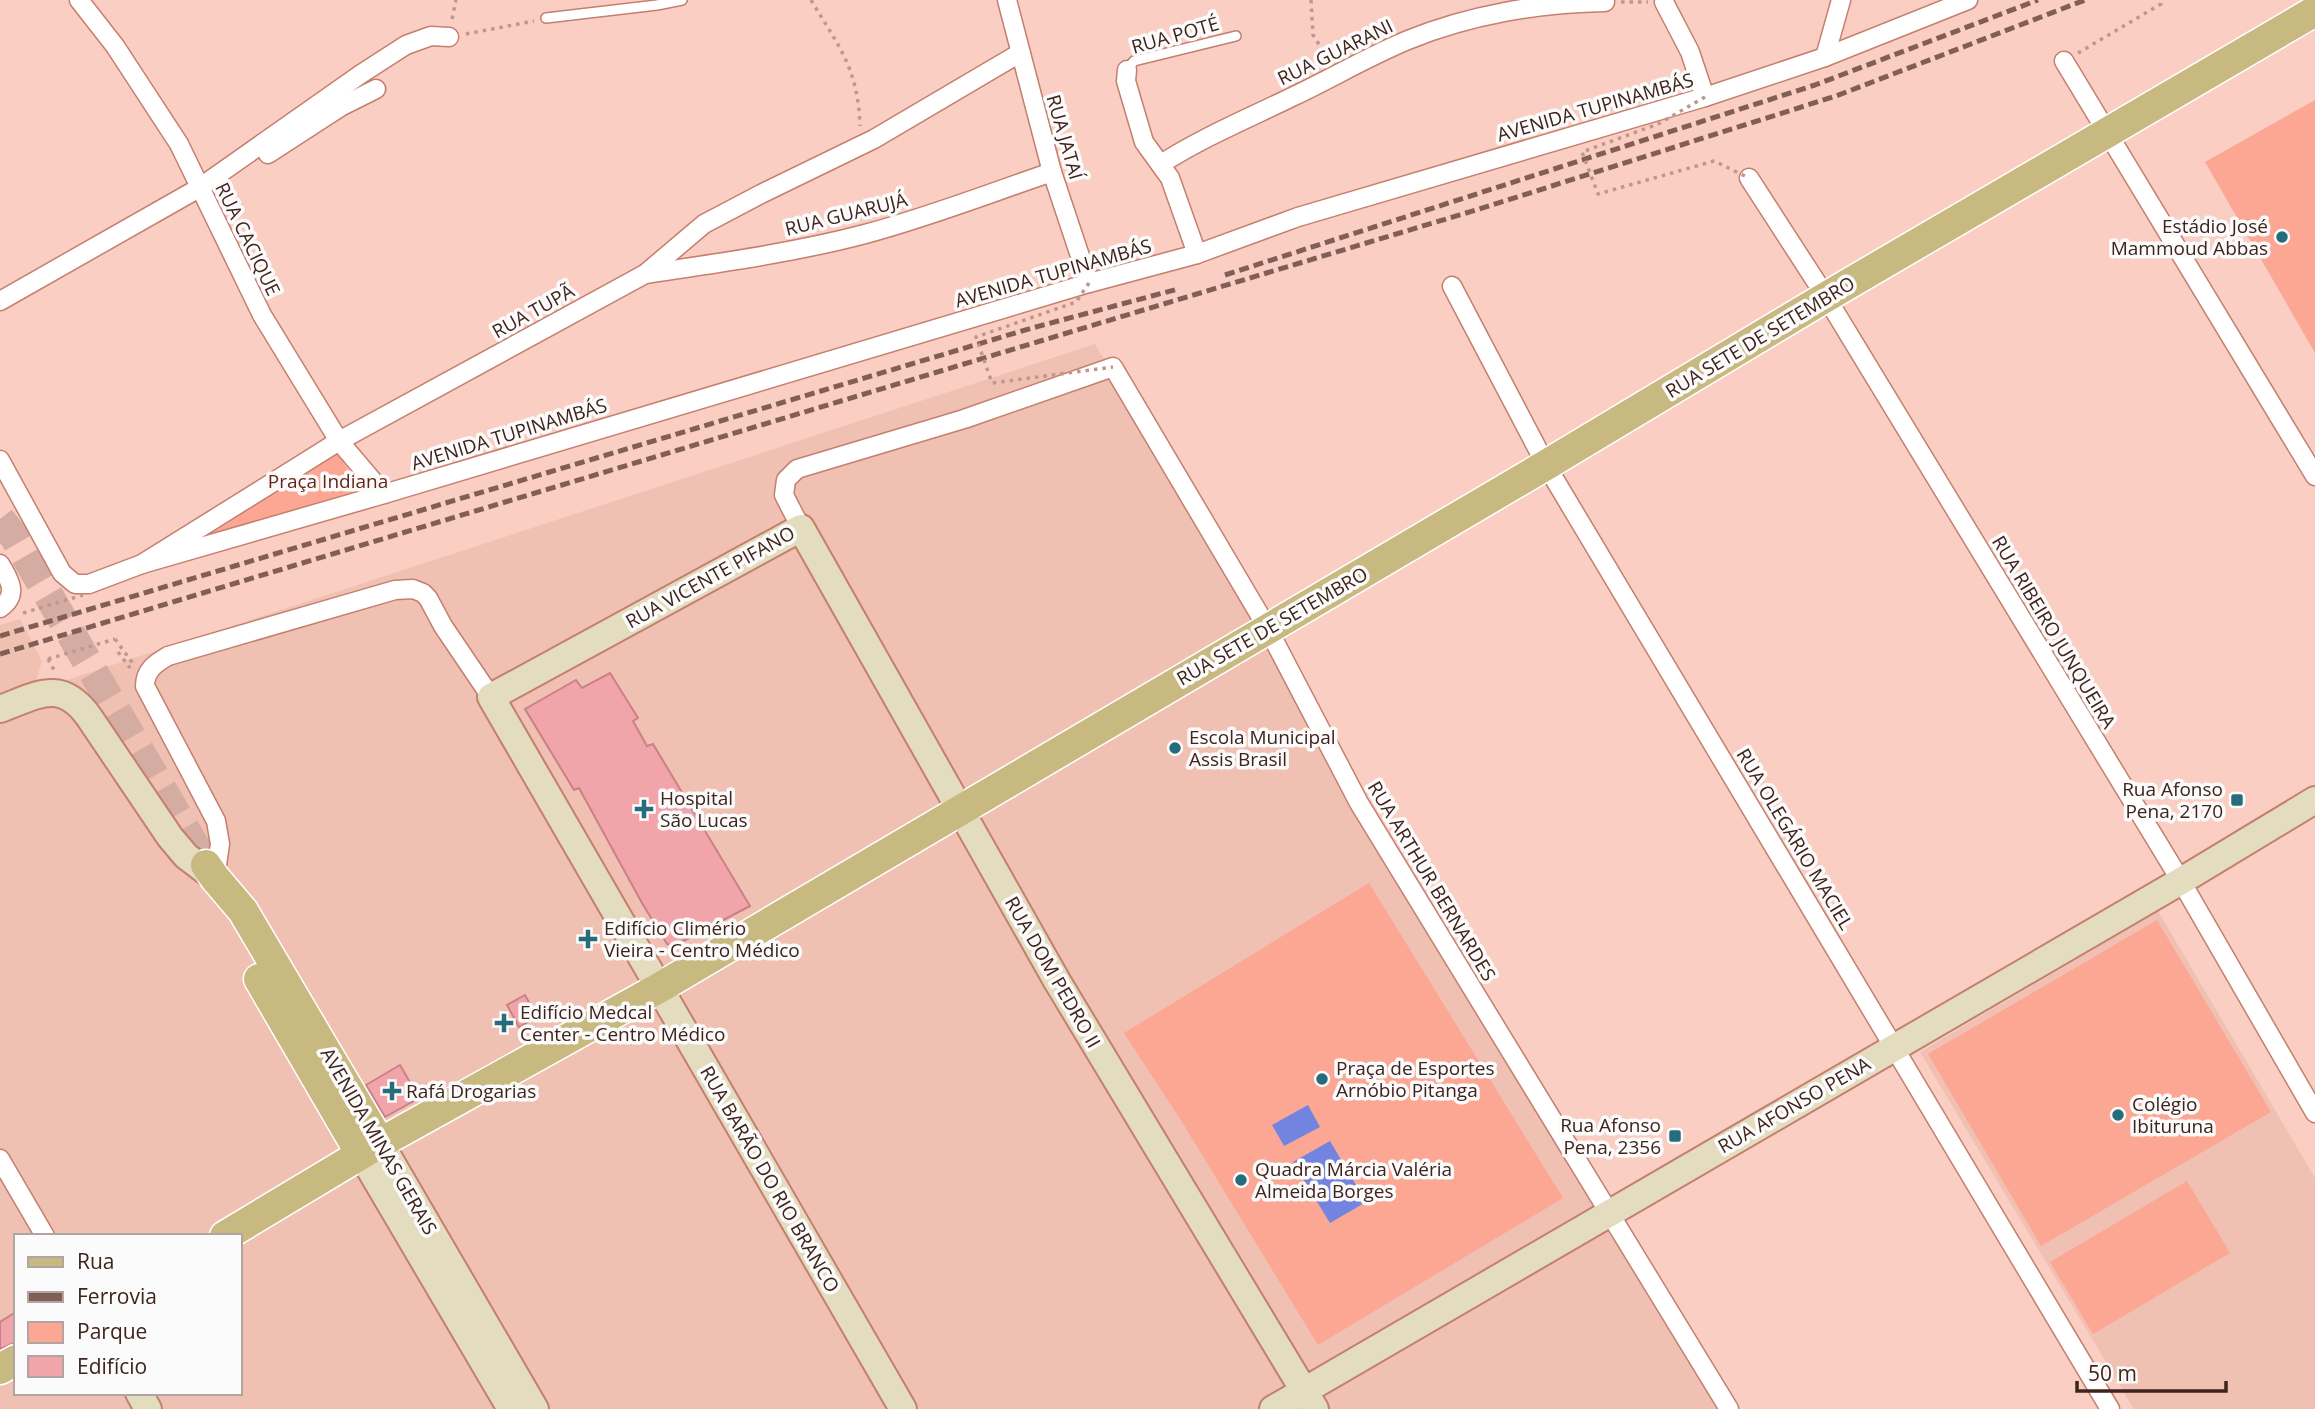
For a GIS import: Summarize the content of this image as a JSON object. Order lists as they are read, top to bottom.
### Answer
{
  "streets": {
    "main road": ["RUA SETE DE SETEMBRO", "AVENIDA MINAS GERAIS"],
    "street": [
      "RUA GUARANI",
      "AVENIDA TUPINAMBÁS",
      "RUA JATAÍ",
      "RUA GUARUJÁ",
      "RUA CACIQUE",
      "RUA TUPÃ",
      "RUA VICENTE PIFANO",
      "RUA RIBEIRO JUNQUEIRA",
      "RUA OLEGÁRIO MACIEL",
      "RUA ARTHUR BERNARDES",
      "RUA DOM PEDRO II",
      "RUA AFONSO PENA",
      "RUA BARÃO DO RIO BRANCO"
    ],
    "lane": ["RUA POTÉ"]
  },
  "crossings": [
    ["AVENIDA TUPINAMBÁS", "RUA JATAÍ"],
    ["AVENIDA TUPINAMBÁS", "RUA CACIQUE"],
    ["AVENIDA TUPINAMBÁS", "RUA TUPÃ"],
    ["RUA JATAÍ", "RUA GUARUJÁ"],
    ["RUA JATAÍ", "RUA TUPÃ"],
    ["RUA GUARUJÁ", "RUA TUPÃ"],
    ["RUA CACIQUE", "RUA TUPÃ"],
    ["RUA SETE DE SETEMBRO", "RUA RIBEIRO JUNQUEIRA"],
    ["RUA SETE DE SETEMBRO", "RUA OLEGÁRIO MACIEL"],
    ["RUA SETE DE SETEMBRO", "RUA ARTHUR BERNARDES"],
    ["RUA SETE DE SETEMBRO", "RUA DOM PEDRO II"],
    ["RUA SETE DE SETEMBRO", "AVENIDA MINAS GERAIS"],
    ["RUA SETE DE SETEMBRO", "RUA BARÃO DO RIO BRANCO"],
    ["RUA VICENTE PIFANO", "RUA ARTHUR BERNARDES"],
    ["RUA VICENTE PIFANO", "RUA DOM PEDRO II"],
    ["RUA VICENTE PIFANO", "RUA BARÃO DO RIO BRANCO"],
    ["RUA RIBEIRO JUNQUEIRA", "RUA AFONSO PENA"],
    ["RUA OLEGÁRIO MACIEL", "RUA AFONSO PENA"],
    ["RUA ARTHUR BERNARDES", "RUA AFONSO PENA"],
    ["RUA DOM PEDRO II", "RUA AFONSO PENA"]
  ],
  "parks": ["Praça Indiana"],
  "places": {
    "other": [
      "Estádio José Mammoud Abbas",
      "Escola Municipal Assis Brasil",
      "Praça de Esportes Arnóbio Pitanga",
      "Colégio Ibituruna",
      "Quadra Márcia Valéria Almeida Borges"
    ],
    "transit": ["Rua Afonso Pena, 2170", "Rua Afonso Pena, 2356"],
    "health": [
      "Hospital São Lucas",
      "Edifício Climério Vieira - Centro Médico",
      "Edifício Medcal Center - Centro Médico",
      "Rafá Drogarias"
    ]
  },
  "legend": [
    "Rua",
    "Ferrovia",
    "Parque",
    "Edifício"
  ],
  "scale_bar": "50 m"
}
